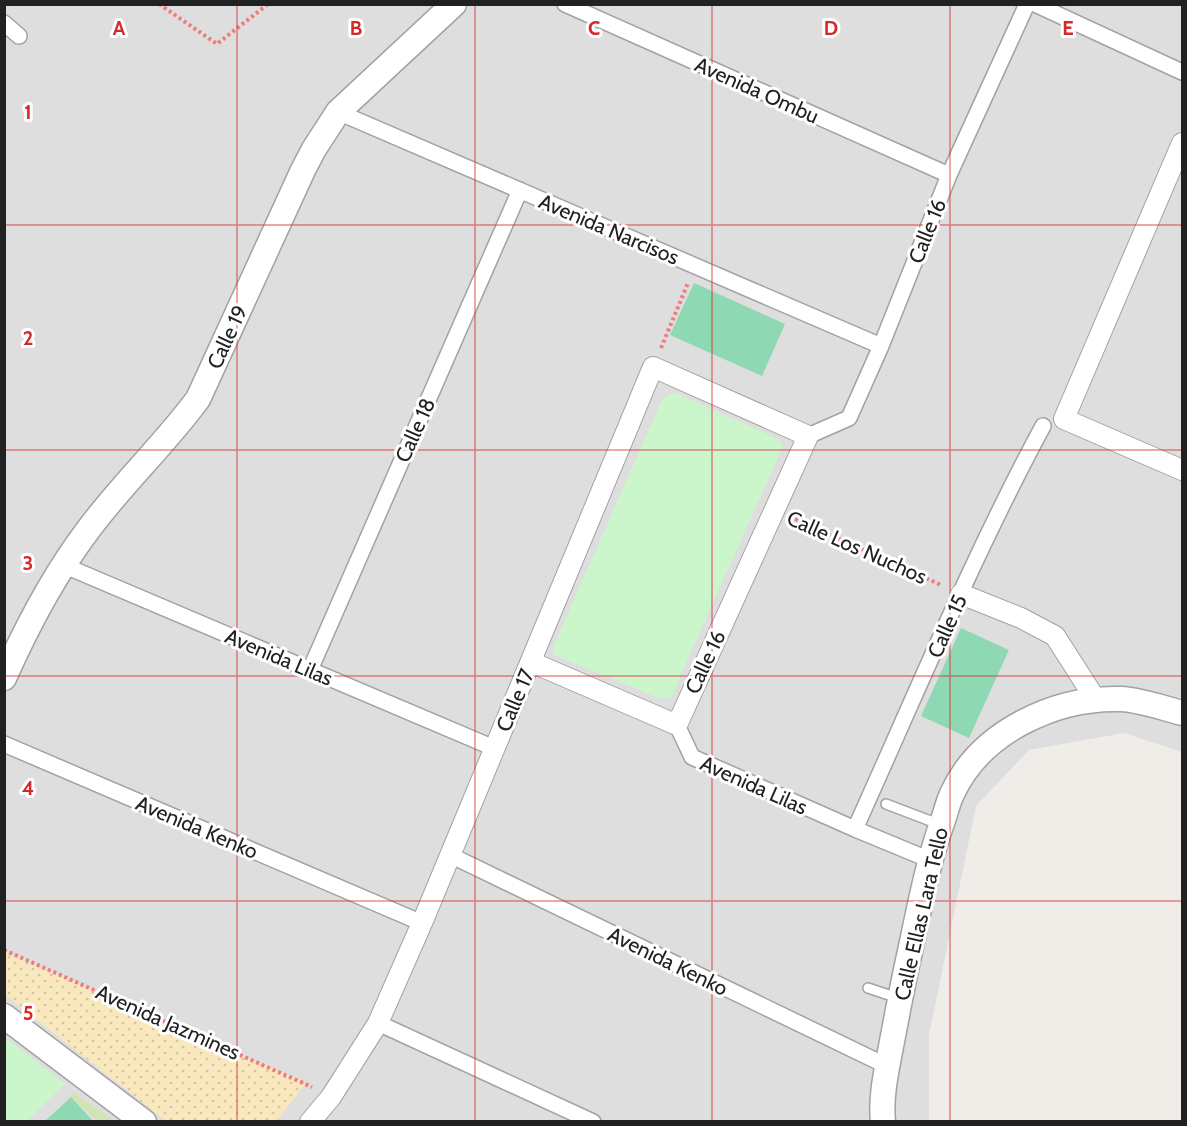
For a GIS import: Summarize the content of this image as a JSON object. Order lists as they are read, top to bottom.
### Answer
{
  "streets": {
    "street": [
      "Avenida Ombu",
      "Avenida Narcisos",
      "Calle 16",
      "Calle 19",
      "Calle 18",
      "Calle 15",
      "Avenida Lilas",
      "Calle 17",
      "Avenida Kenko",
      "Calle Ellas Lara Tello"
    ],
    "path": ["Calle Los Nuchos", "Avenida Jazmines"]
  },
  "crossings": [
    ["Avenida Ombu", "Calle 16"],
    ["Avenida Narcisos", "Calle 16"],
    ["Avenida Narcisos", "Calle 19"],
    ["Avenida Narcisos", "Calle 18"],
    ["Calle 16", "Calle Los Nuchos"],
    ["Calle 16", "Avenida Lilas"],
    ["Calle 19", "Avenida Lilas"],
    ["Calle 18", "Avenida Lilas"],
    ["Calle Los Nuchos", "Calle 15"],
    ["Calle 15", "Avenida Lilas"],
    ["Avenida Lilas", "Calle 17"],
    ["Avenida Lilas", "Calle Ellas Lara Tello"],
    ["Calle 17", "Avenida Kenko"],
    ["Calle 17", "Avenida Jazmines"],
    ["Avenida Kenko", "Calle Ellas Lara Tello"]
  ],
  "grid": {
    "columns": [
      "A",
      "B",
      "C",
      "D",
      "E"
    ],
    "rows": [
      "1",
      "2",
      "3",
      "4",
      "5"
    ]
  }
}
